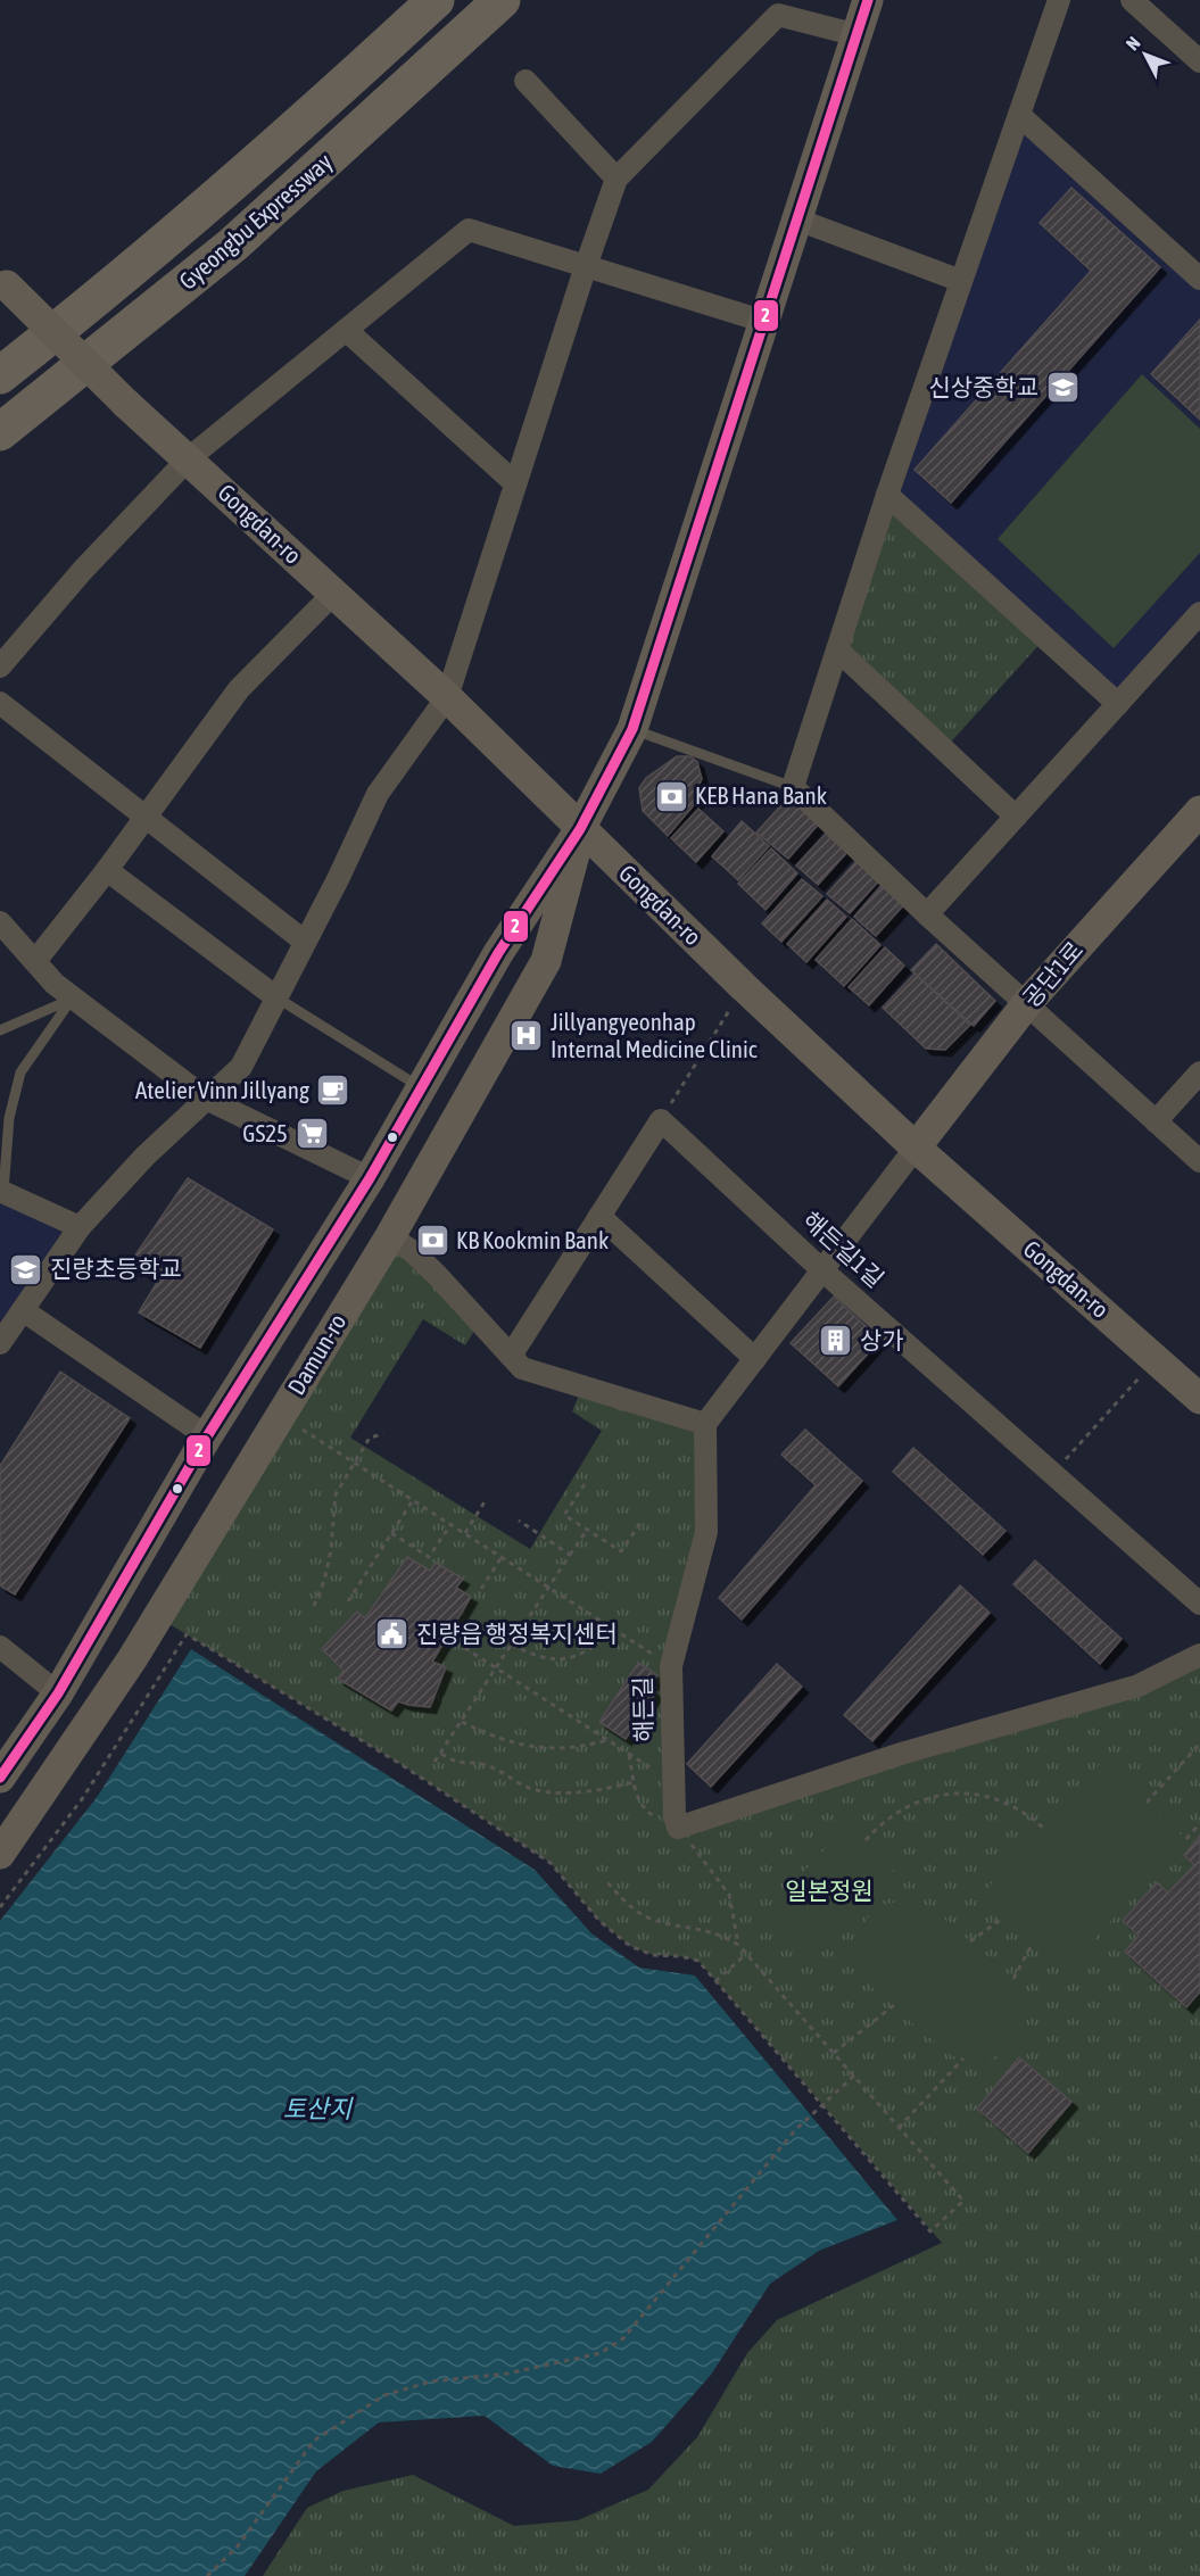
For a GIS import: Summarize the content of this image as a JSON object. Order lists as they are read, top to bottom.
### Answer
{
  "streets": {
    "highway": ["Gyeongbu Expressway"],
    "main road": ["Gongdan-ro", "공단1로", "Damun-ro"],
    "street": ["해든길1길", "해든길"]
  },
  "crossings": [
    ["Gongdan-ro", "공단1로"],
    ["Gongdan-ro", "Damun-ro"]
  ],
  "water": ["토산지"],
  "parks": ["일본정원"],
  "places": {
    "school or university": ["신상중학교", "진량초등학교"],
    "bank": ["KEB Hana Bank", "KB Kookmin Bank"],
    "hospital": ["Jillyangyeonhap Internal Medicine Clinic"],
    "cafe": ["Atelier Vinn Jillyang"],
    "supermarket": ["GS25"],
    "building": ["상가"],
    "public building": ["진량읍 행정복지센터"]
  },
  "lines": ["transit line 2"],
  "north": "top left"
}
